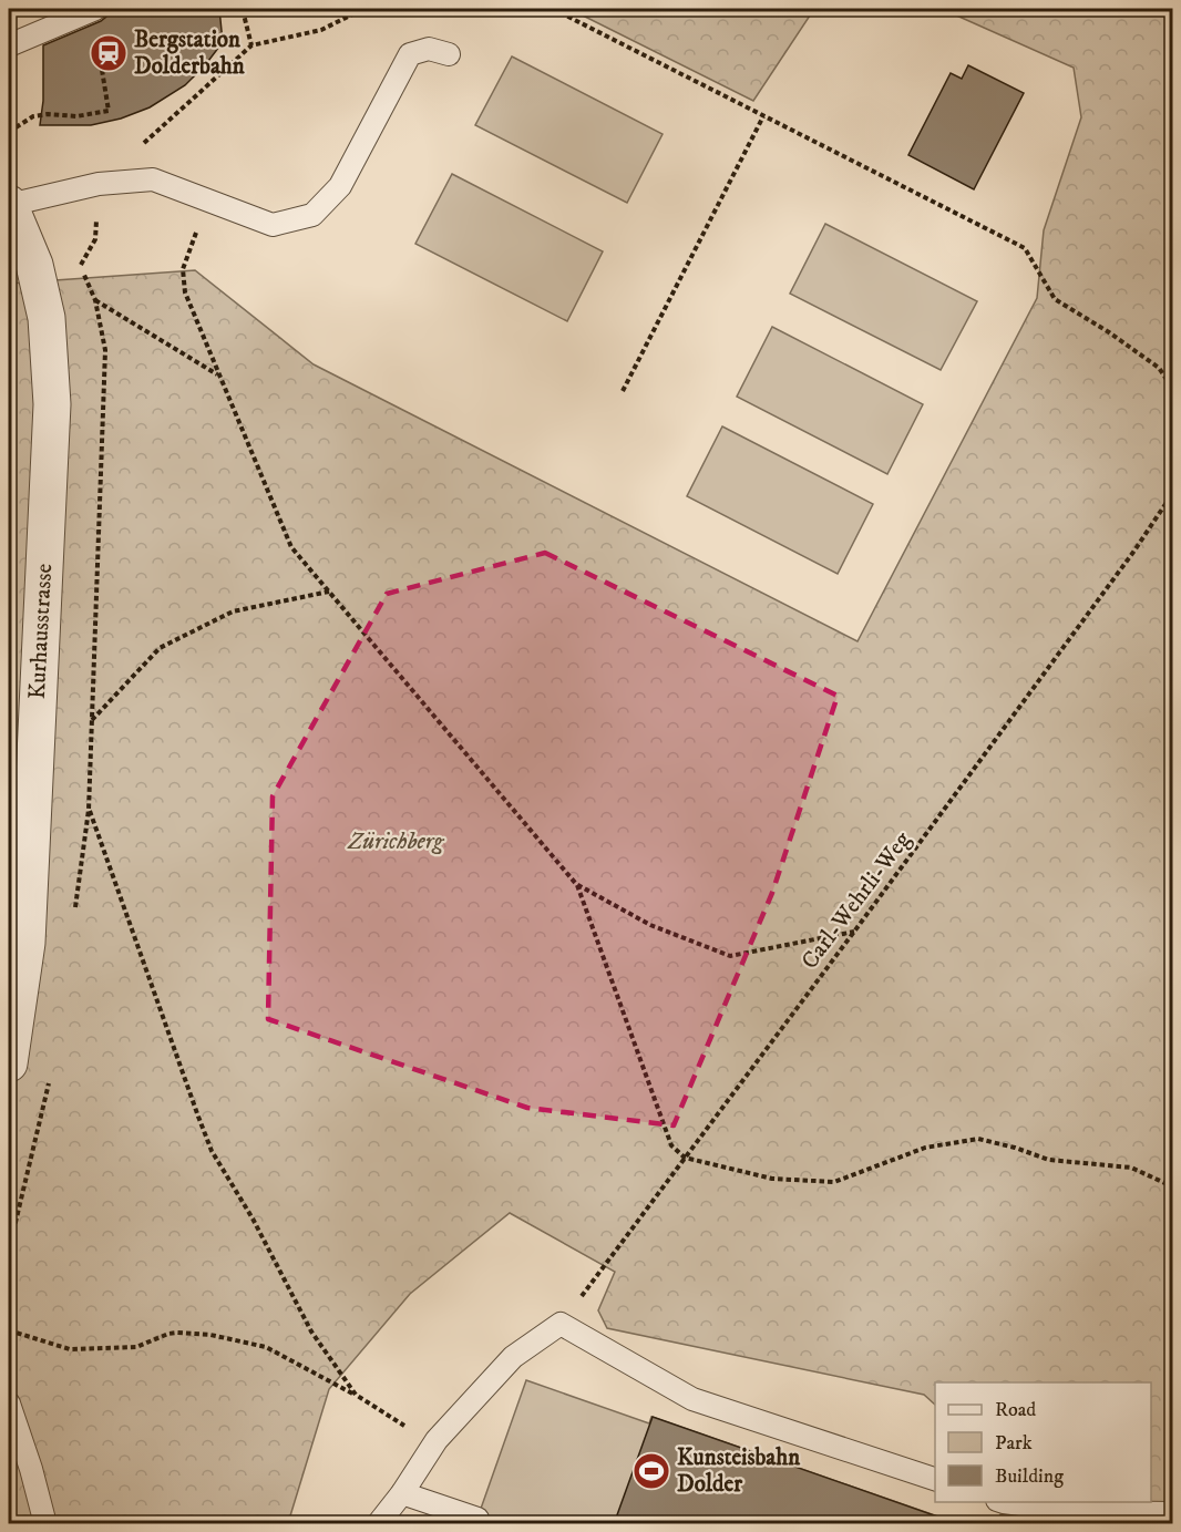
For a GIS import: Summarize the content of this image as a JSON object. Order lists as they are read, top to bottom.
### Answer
{
  "streets": {
    "street": ["Kurhausstrasse"],
    "path": ["Carl-Wehrli-Weg"]
  },
  "parks": ["Zürichberg"],
  "places": {
    "station": ["Bergstation Dolderbahn"],
    "sports": ["Kunsteisbahn Dolder"]
  },
  "legend": ["Road", "Park", "Building"]
}
